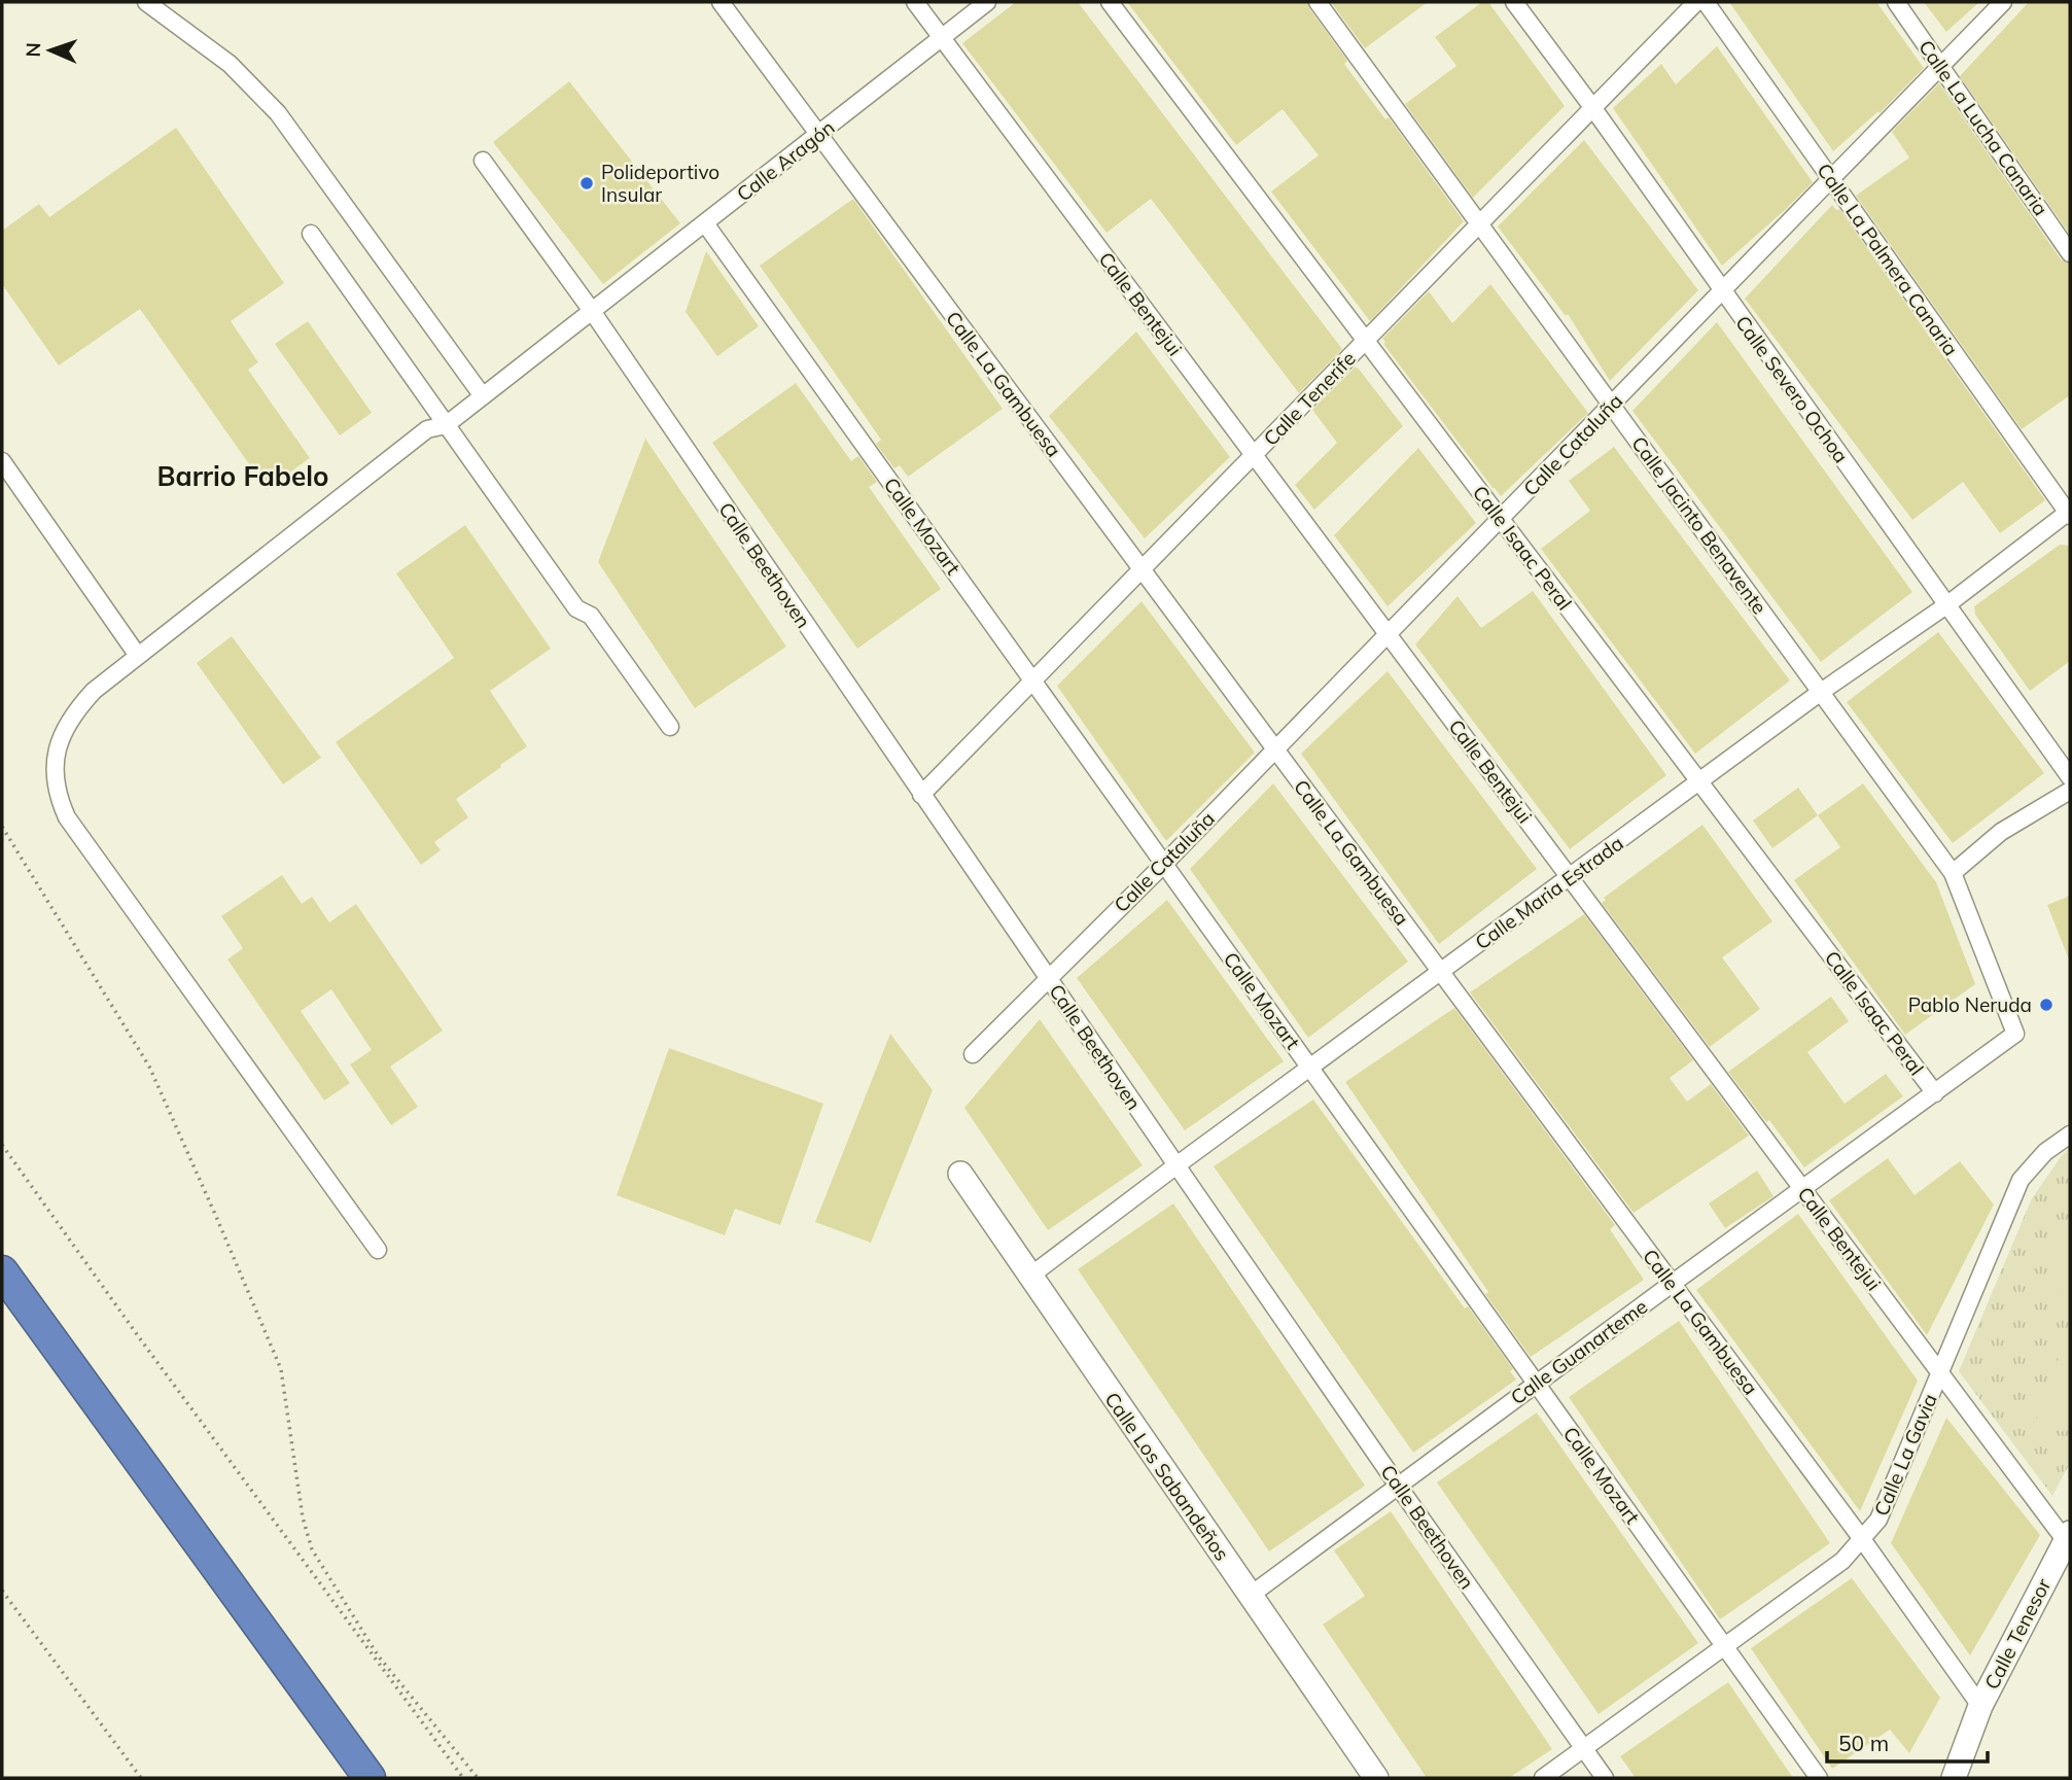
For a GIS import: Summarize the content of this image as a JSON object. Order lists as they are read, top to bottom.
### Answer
{
  "streets": {
    "street": [
      "Calle La Lucha Canaria",
      "Calle Aragón",
      "Calle La Palmera Canaria",
      "Calle Bentejui",
      "Calle La Gambuesa",
      "Calle Severo Ochoa",
      "Calle Tenerife",
      "Calle Cataluña",
      "Calle Jacinto Benavente",
      "Calle Mozart",
      "Calle Isaac Peral",
      "Calle Beethoven",
      "Calle Maria Estrada",
      "Calle Guanarteme",
      "Calle La Gavia",
      "Calle Los Sabandeños",
      "Calle Tenesor"
    ]
  },
  "crossings": [
    ["Calle La Lucha Canaria", "Calle Cataluña"],
    ["Calle Aragón", "Calle Bentejui"],
    ["Calle Aragón", "Calle La Gambuesa"],
    ["Calle Aragón", "Calle Mozart"],
    ["Calle Aragón", "Calle Beethoven"],
    ["Calle La Palmera Canaria", "Calle Cataluña"],
    ["Calle La Palmera Canaria", "Calle Maria Estrada"],
    ["Calle Bentejui", "Calle Tenerife"],
    ["Calle Bentejui", "Calle Cataluña"],
    ["Calle Bentejui", "Calle Maria Estrada"],
    ["Calle Bentejui", "Calle Guanarteme"],
    ["Calle Bentejui", "Calle La Gavia"],
    ["Calle Bentejui", "Calle Tenesor"],
    ["Calle La Gambuesa", "Calle Tenerife"],
    ["Calle La Gambuesa", "Calle Cataluña"],
    ["Calle La Gambuesa", "Calle Maria Estrada"],
    ["Calle La Gambuesa", "Calle Guanarteme"],
    ["Calle La Gambuesa", "Calle La Gavia"],
    ["Calle La Gambuesa", "Calle Tenesor"],
    ["Calle Severo Ochoa", "Calle Tenerife"],
    ["Calle Severo Ochoa", "Calle Cataluña"],
    ["Calle Severo Ochoa", "Calle Maria Estrada"],
    ["Calle Tenerife", "Calle Jacinto Benavente"],
    ["Calle Tenerife", "Calle Mozart"],
    ["Calle Tenerife", "Calle Isaac Peral"],
    ["Calle Tenerife", "Calle Beethoven"],
    ["Calle Cataluña", "Calle Jacinto Benavente"],
    ["Calle Cataluña", "Calle Mozart"],
    ["Calle Cataluña", "Calle Isaac Peral"],
    ["Calle Cataluña", "Calle Beethoven"],
    ["Calle Jacinto Benavente", "Calle Maria Estrada"],
    ["Calle Jacinto Benavente", "Calle Guanarteme"],
    ["Calle Mozart", "Calle Maria Estrada"],
    ["Calle Mozart", "Calle Guanarteme"],
    ["Calle Mozart", "Calle La Gavia"],
    ["Calle Isaac Peral", "Calle Maria Estrada"],
    ["Calle Isaac Peral", "Calle Guanarteme"],
    ["Calle Beethoven", "Calle Maria Estrada"],
    ["Calle Beethoven", "Calle Guanarteme"],
    ["Calle Beethoven", "Calle La Gavia"],
    ["Calle Maria Estrada", "Calle Los Sabandeños"],
    ["Calle Guanarteme", "Calle Los Sabandeños"]
  ],
  "districts": ["Barrio Fabelo"],
  "places": ["Polideportivo Insular", "Pablo Neruda"],
  "scale_bar": "50 m",
  "north": "left"
}
